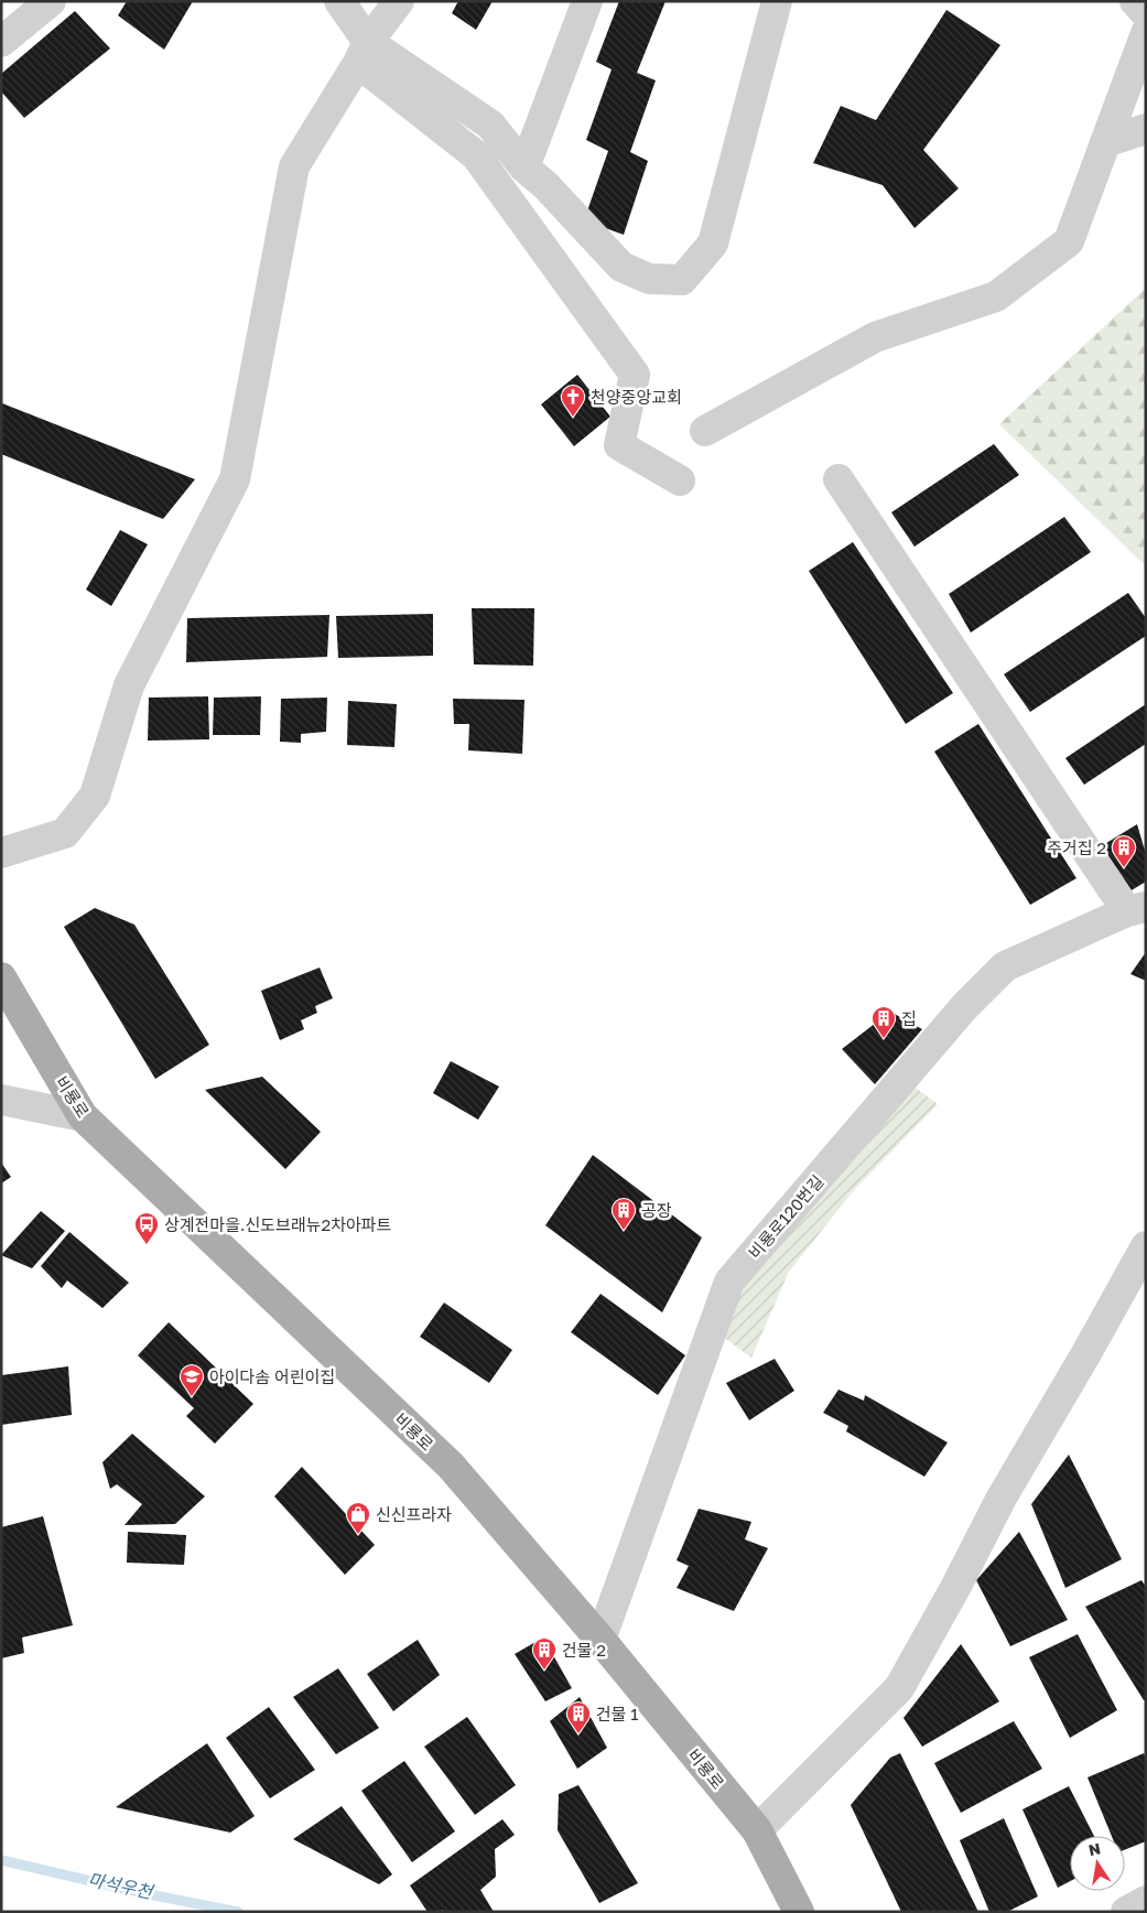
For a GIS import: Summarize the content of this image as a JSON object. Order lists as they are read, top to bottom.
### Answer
{
  "streets": {
    "main road": ["비룡로"],
    "street": ["비룡로120번길"]
  },
  "crossings": [
    ["비룡로", "비룡로120번길"]
  ],
  "water": ["마석우천"],
  "places": {
    "church": ["천양중앙교회"],
    "building": [
      "주거집 2",
      "집",
      "공장",
      "건물 2",
      "건물 1"
    ],
    "bus stop": ["상계전마을.신도브래뉴2차아파트"],
    "school or university": ["아이다솜 어린이집"],
    "shop": ["신신프라자"]
  },
  "north": "top"
}
